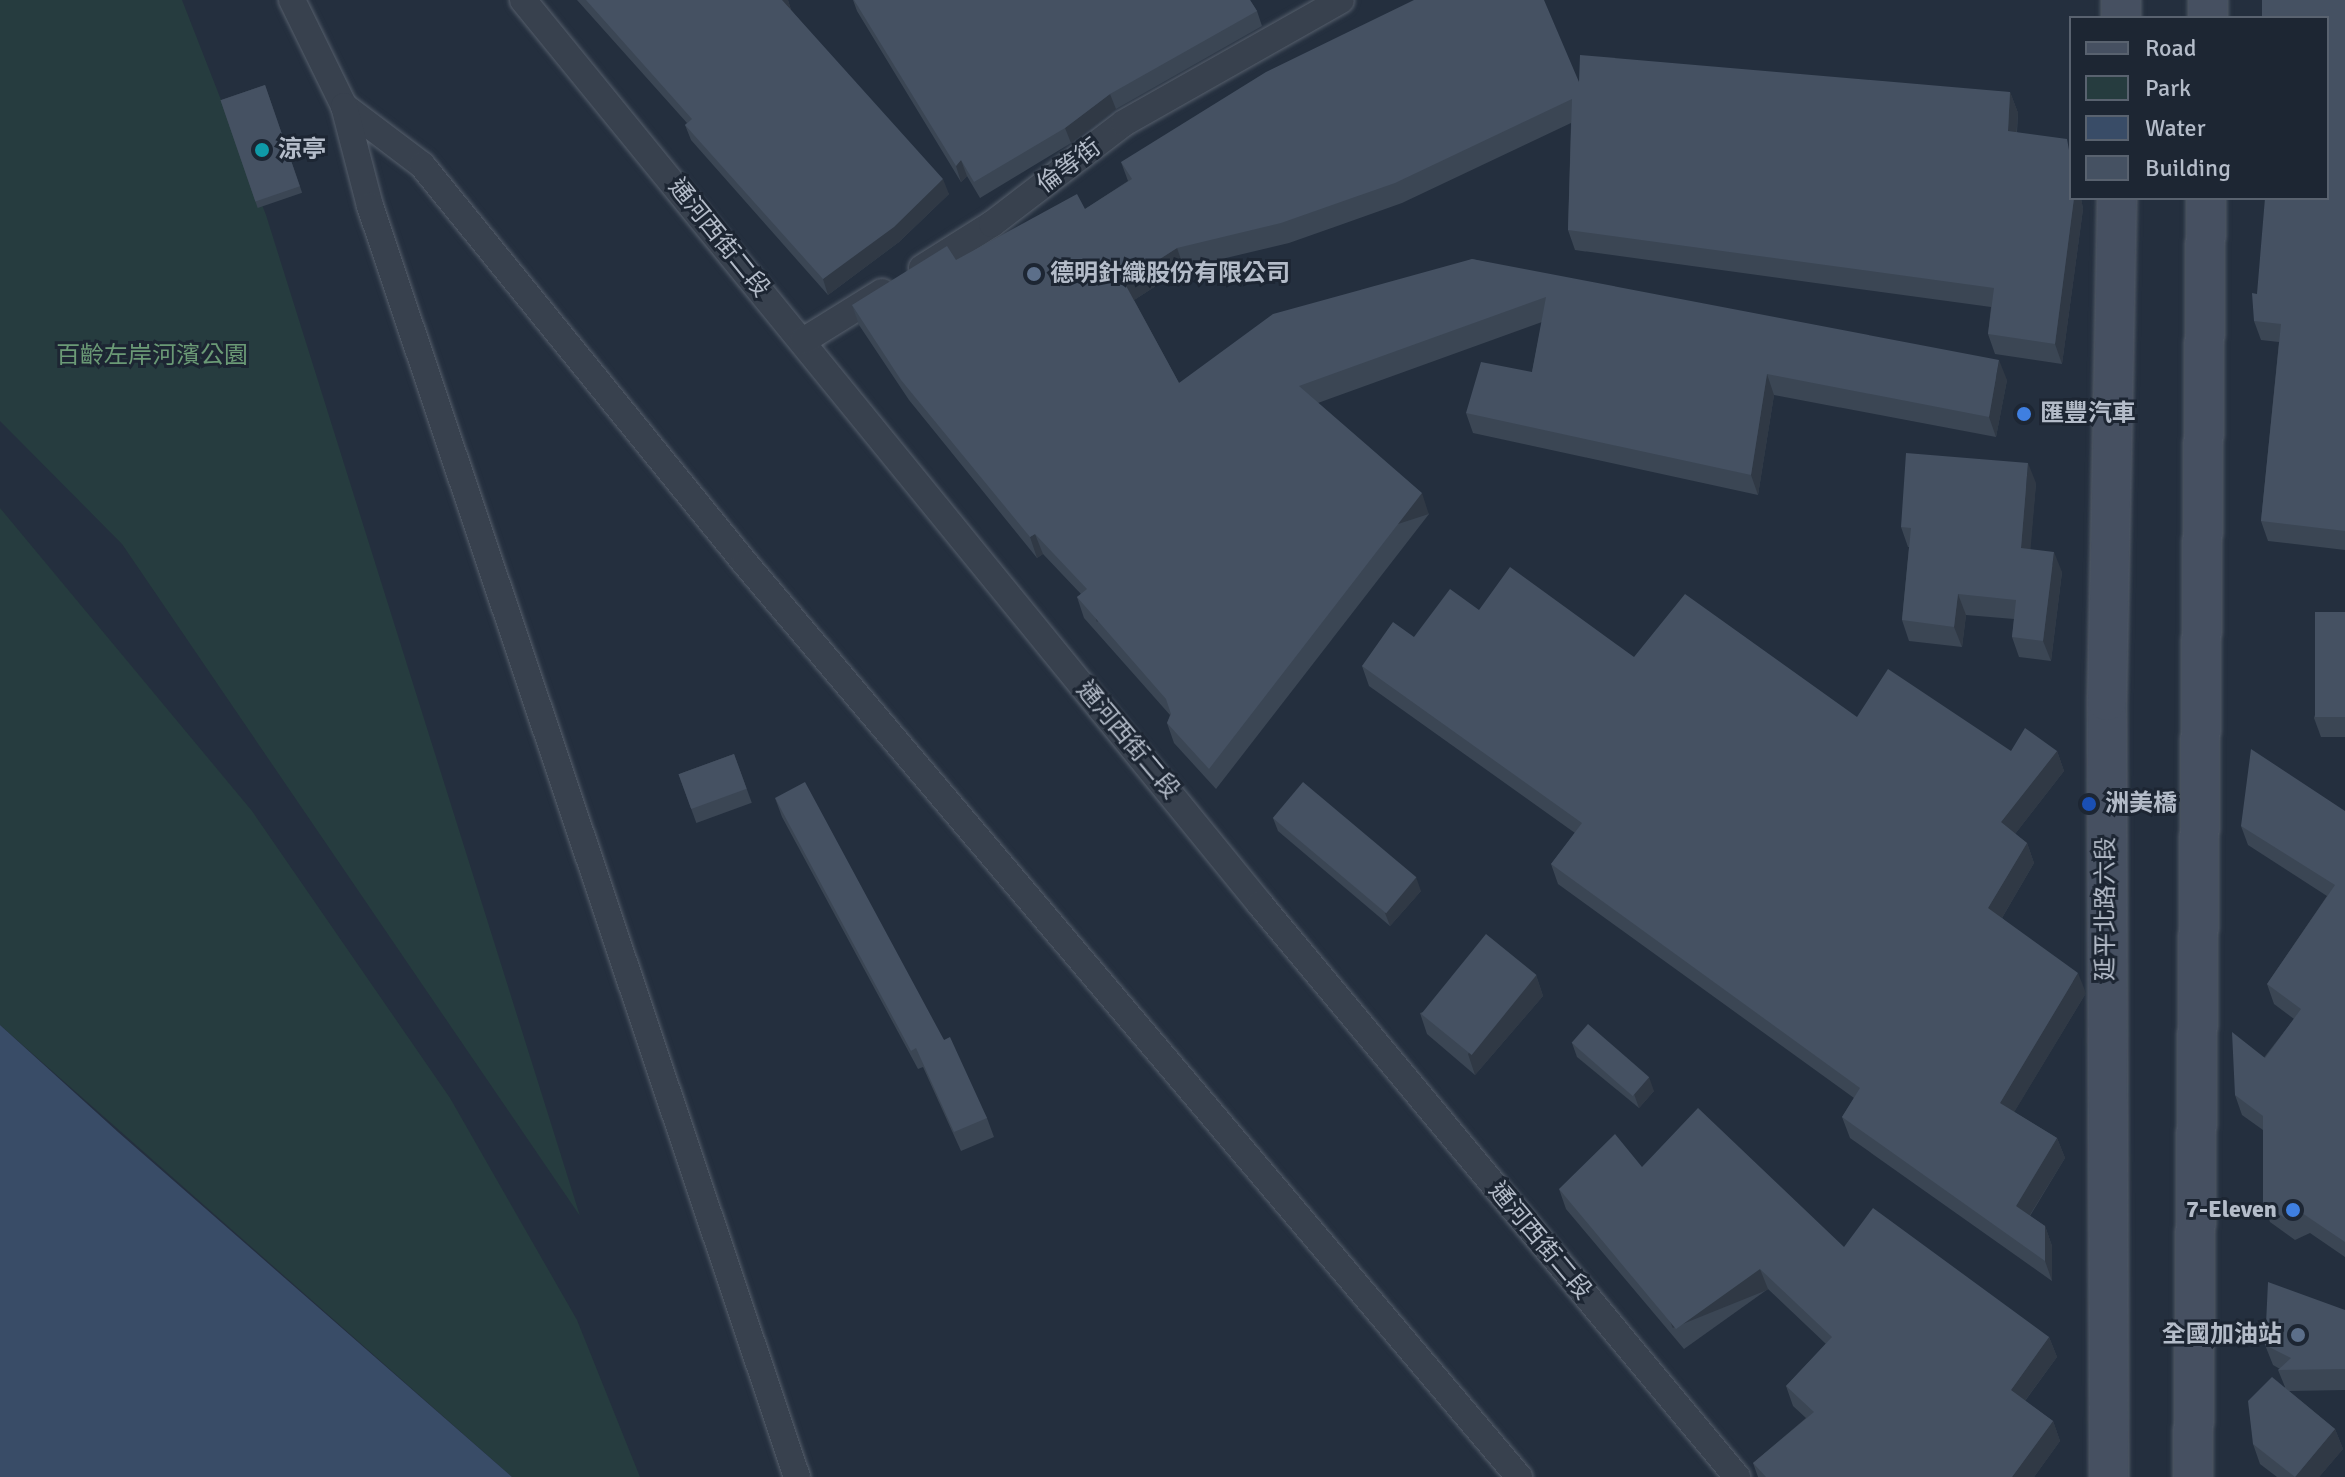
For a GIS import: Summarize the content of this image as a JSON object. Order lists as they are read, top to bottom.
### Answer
{
  "streets": {
    "main road": ["延平北路六段"],
    "street": ["倫等街", "通河西街二段"]
  },
  "crossings": [
    ["倫等街", "通河西街二段"]
  ],
  "parks": ["百齡左岸河濱公園"],
  "places": [
    "涼亭",
    "德明針織股份有限公司",
    "匯豐汽車",
    "洲美橋",
    "7-Eleven",
    "全國加油站"
  ],
  "legend": [
    "Road",
    "Park",
    "Water",
    "Building"
  ]
}
